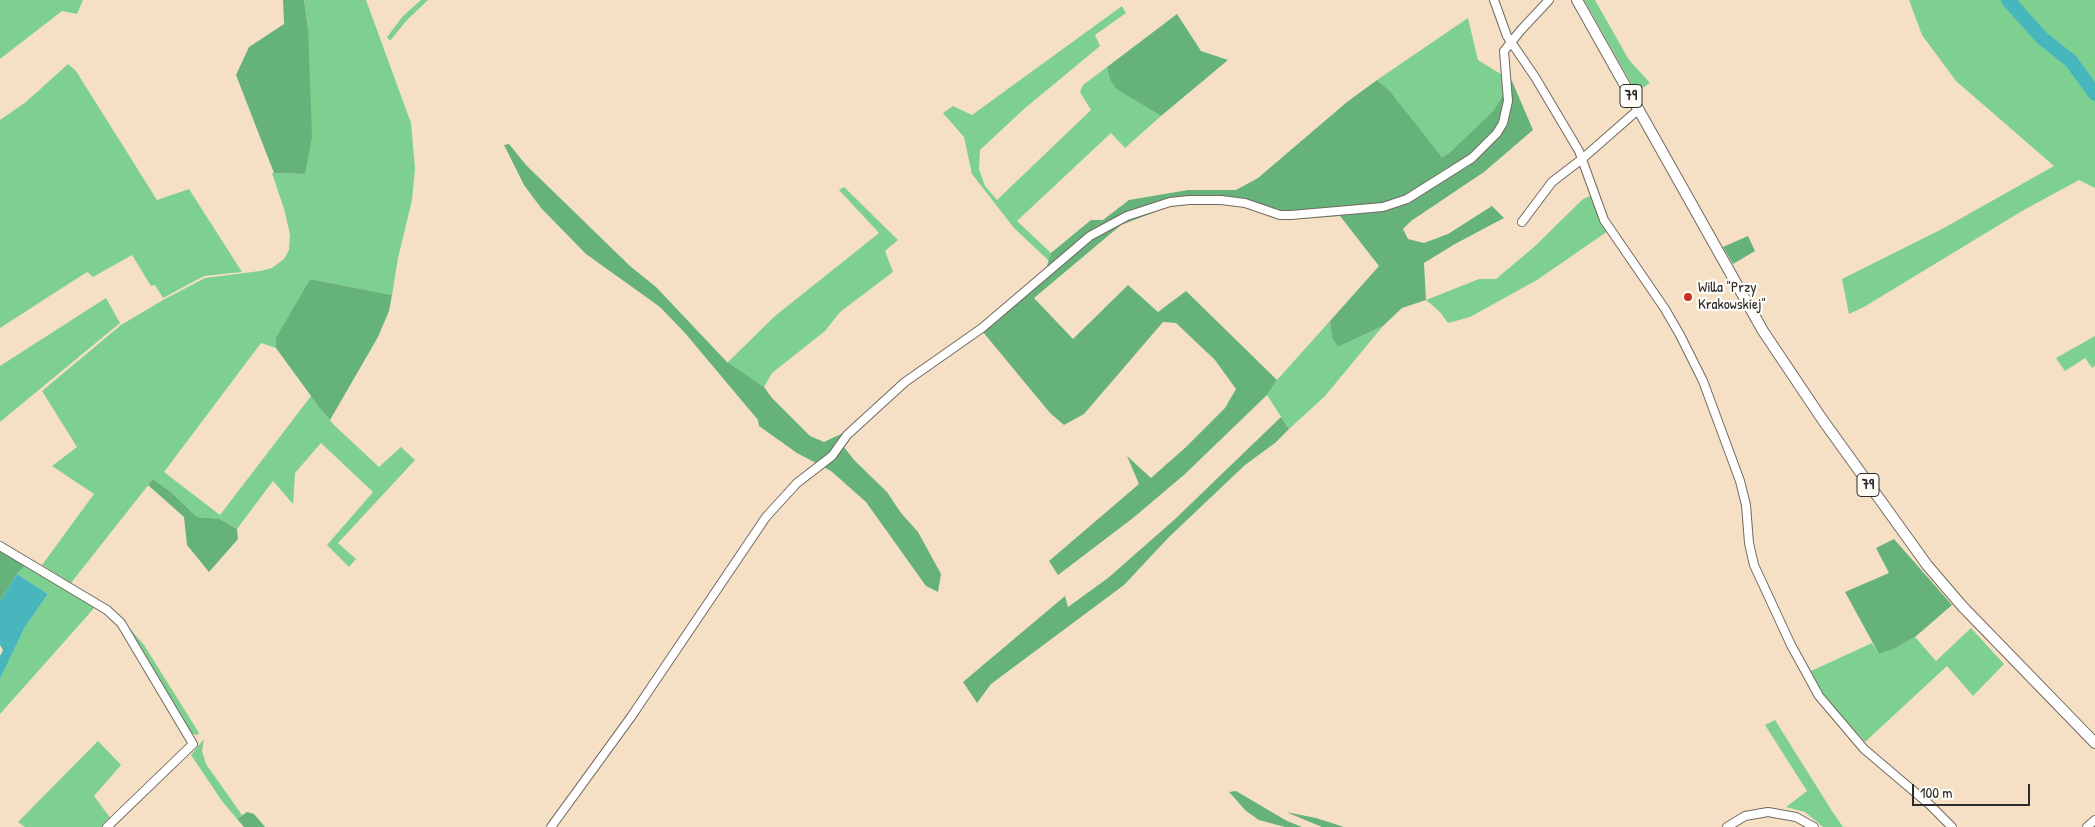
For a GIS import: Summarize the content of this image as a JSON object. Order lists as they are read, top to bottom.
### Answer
{
  "streets": {
    "main road": ["79"]
  },
  "places": ["Willa \"Przy Krakowskiej\""],
  "scale_bar": "100 m"
}
